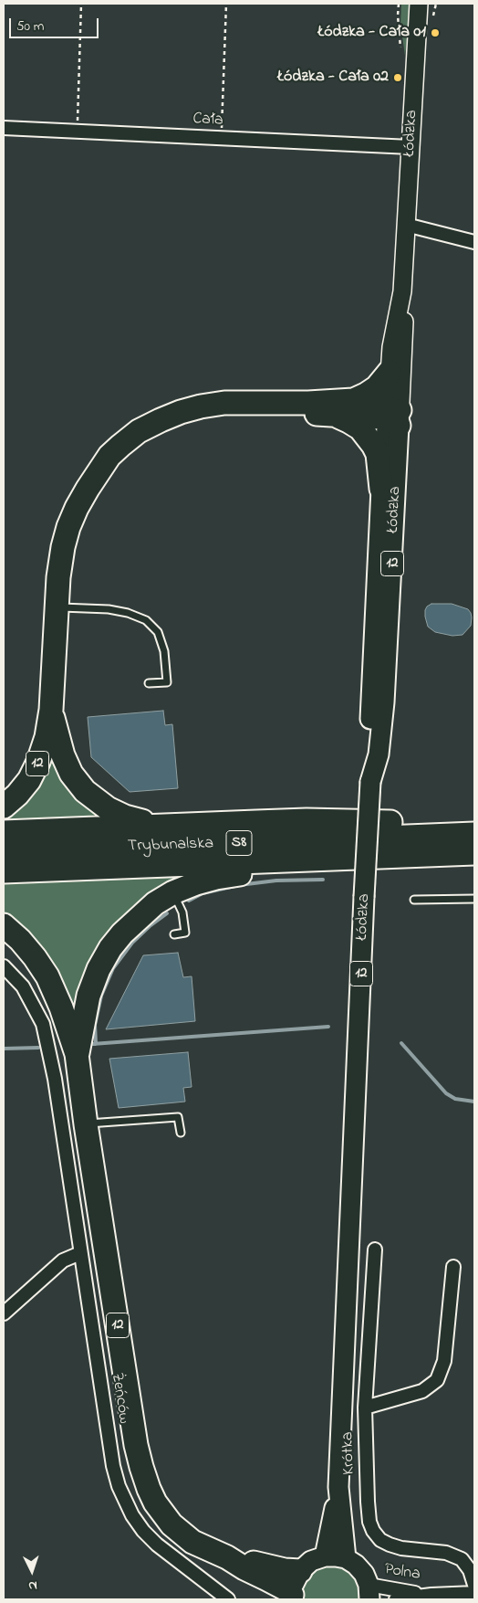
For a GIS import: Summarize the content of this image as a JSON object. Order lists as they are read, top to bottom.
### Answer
{
  "streets": {
    "highway": ["12", "S8", "Trybunalska"],
    "main road": ["Łódzka"],
    "street": [
      "Cała",
      "Żeńców",
      "Krótka",
      "Polna"
    ]
  },
  "crossings": [
    ["Cała", "Łódzka"],
    ["Łódzka", "12"]
  ],
  "places": ["Łódzka - Cała 01", "Łódzka - Cała 02"],
  "scale_bar": "50 m",
  "north": "bottom"
}
